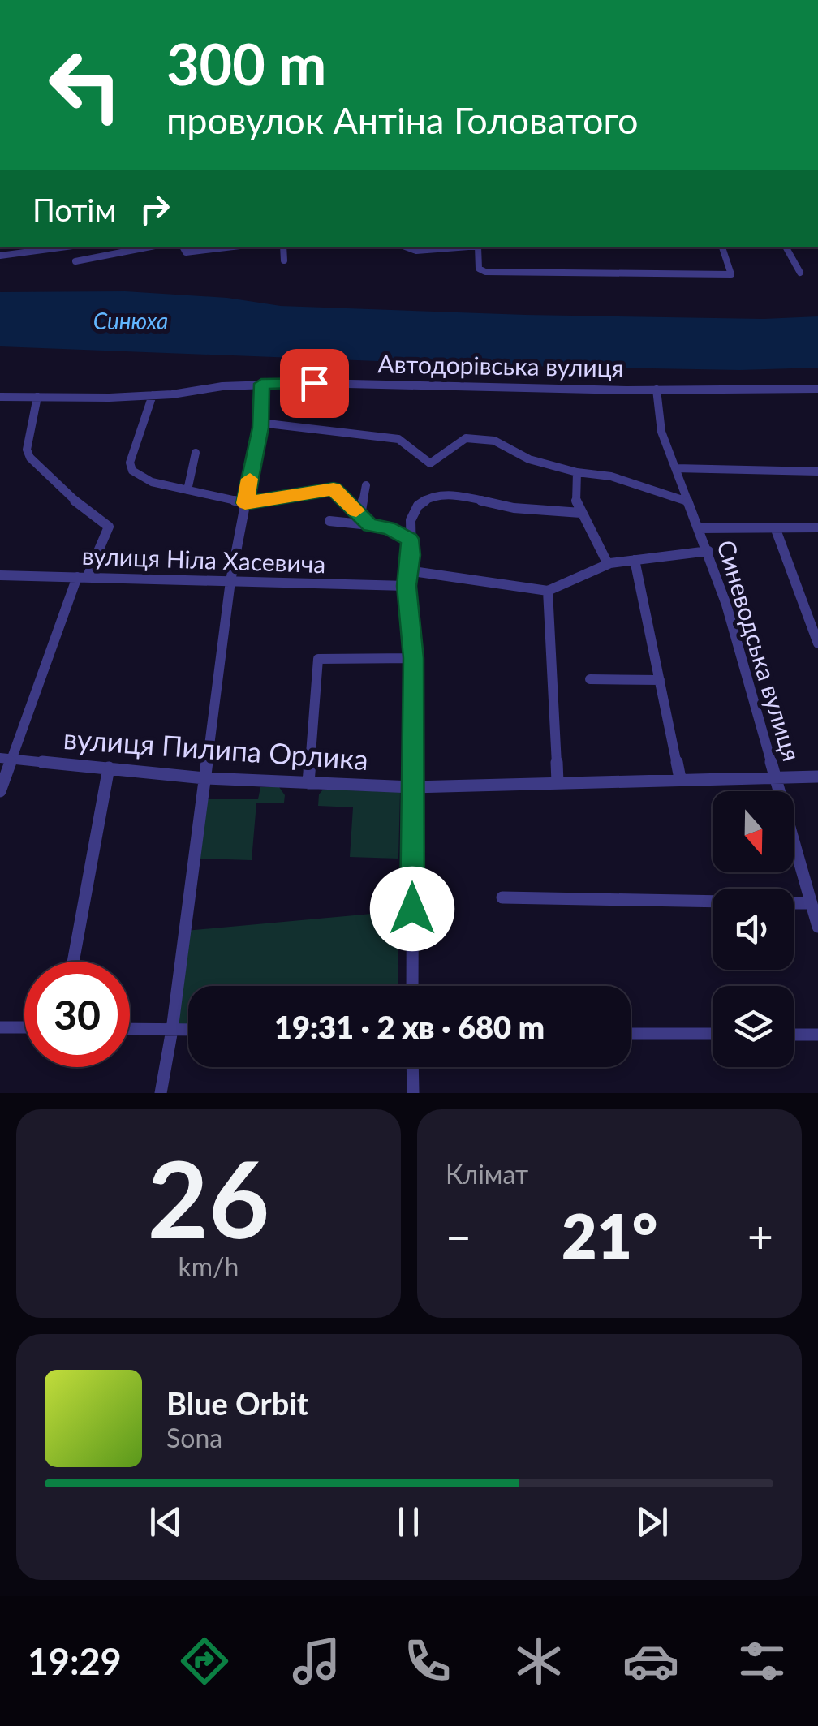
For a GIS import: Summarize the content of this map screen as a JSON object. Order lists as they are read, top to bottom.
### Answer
{
  "streets": {
    "street": [
      "Автодорівська вулиця",
      "вулиця Ніла Хасевича",
      "Синеводська вулиця",
      "вулиця Пилипа Орлика"
    ]
  },
  "crossings": [
    ["Автодорівська вулиця", "Синеводська вулиця"],
    ["Синеводська вулиця", "вулиця Пилипа Орлика"]
  ],
  "water": ["Синюха"],
  "north": "bottom",
  "page": {
    "turn": ["300 m", "провулок Антіна Головатого"],
    "then": "Потім",
    "limit": "30",
    "trip": "19:31 · 2 хв · 680 m",
    "tile": [
      ["26", "km/h"],
      "Клімат"
    ],
    "heat": ["−", "21°", "+"],
    "song": ["Blue Orbit", "Sona"],
    "tabs": "19:29"
  }
}
